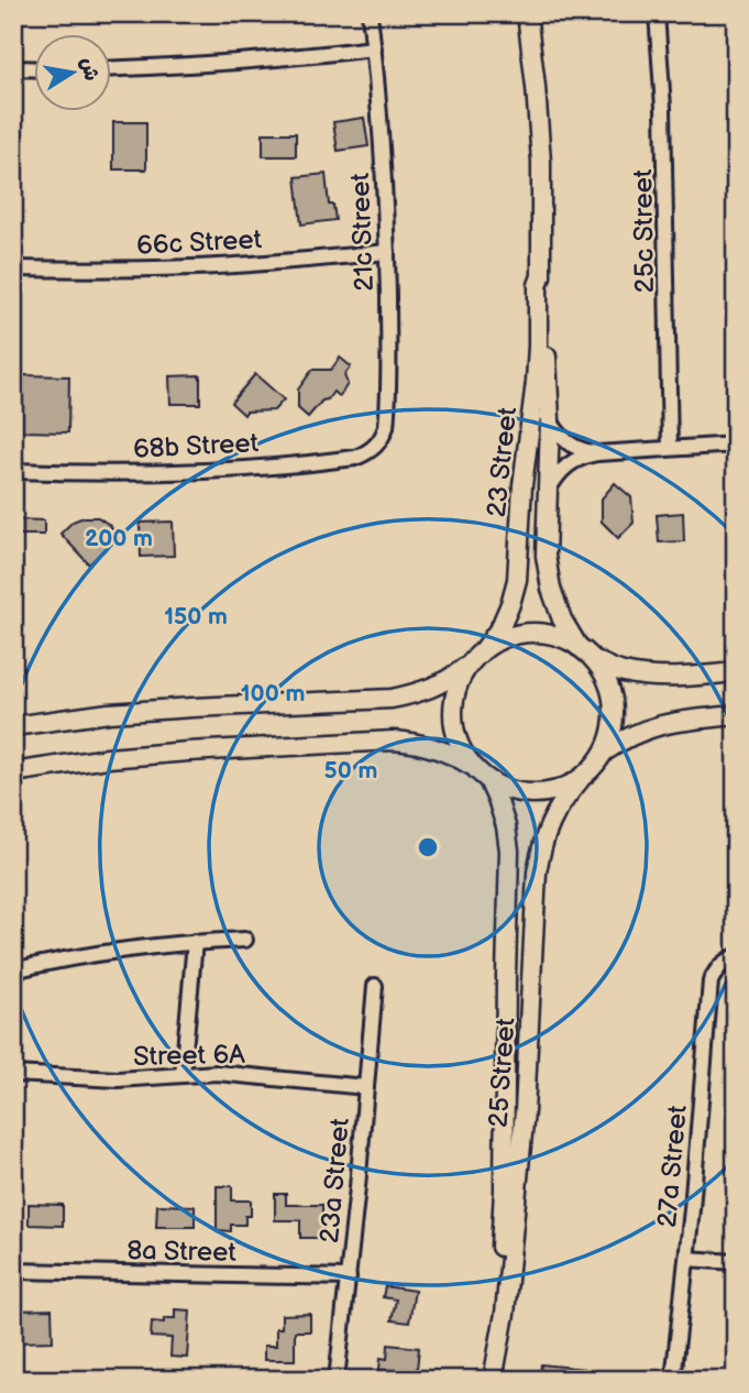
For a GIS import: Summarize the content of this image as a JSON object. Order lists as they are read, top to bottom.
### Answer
{
  "streets": {
    "street": [
      "25c Street",
      "21c Street",
      "66c Street",
      "68b Street",
      "23 Street",
      "Street 6A",
      "25 Street",
      "27a Street",
      "23a Street",
      "8a Street"
    ]
  },
  "crossings": [
    ["21c Street", "66c Street"],
    ["21c Street", "68b Street"],
    ["23 Street", "25 Street"],
    ["Street 6A", "23a Street"],
    ["23a Street", "8a Street"]
  ],
  "north": "right",
  "rings": [
    "200 m",
    "150 m",
    "100 m",
    "50 m"
  ]
}
